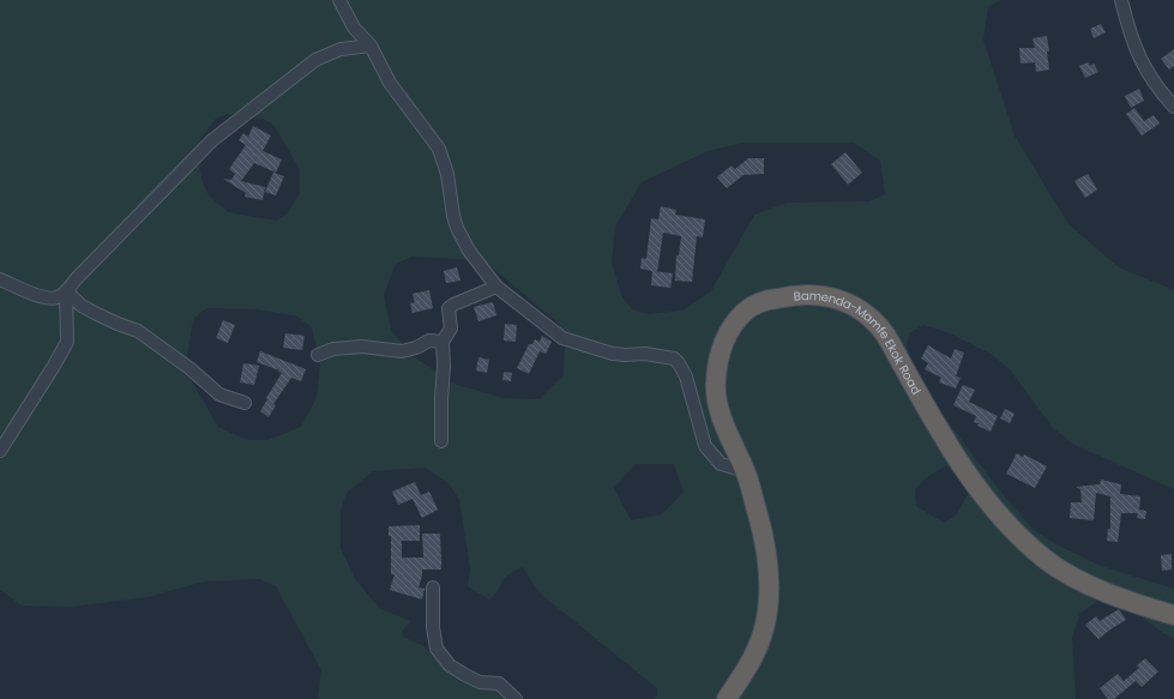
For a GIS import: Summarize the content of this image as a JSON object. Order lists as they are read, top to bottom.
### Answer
{
  "streets": {
    "highway": ["Bamenda-Mamfe Ekok Road"]
  }
}
